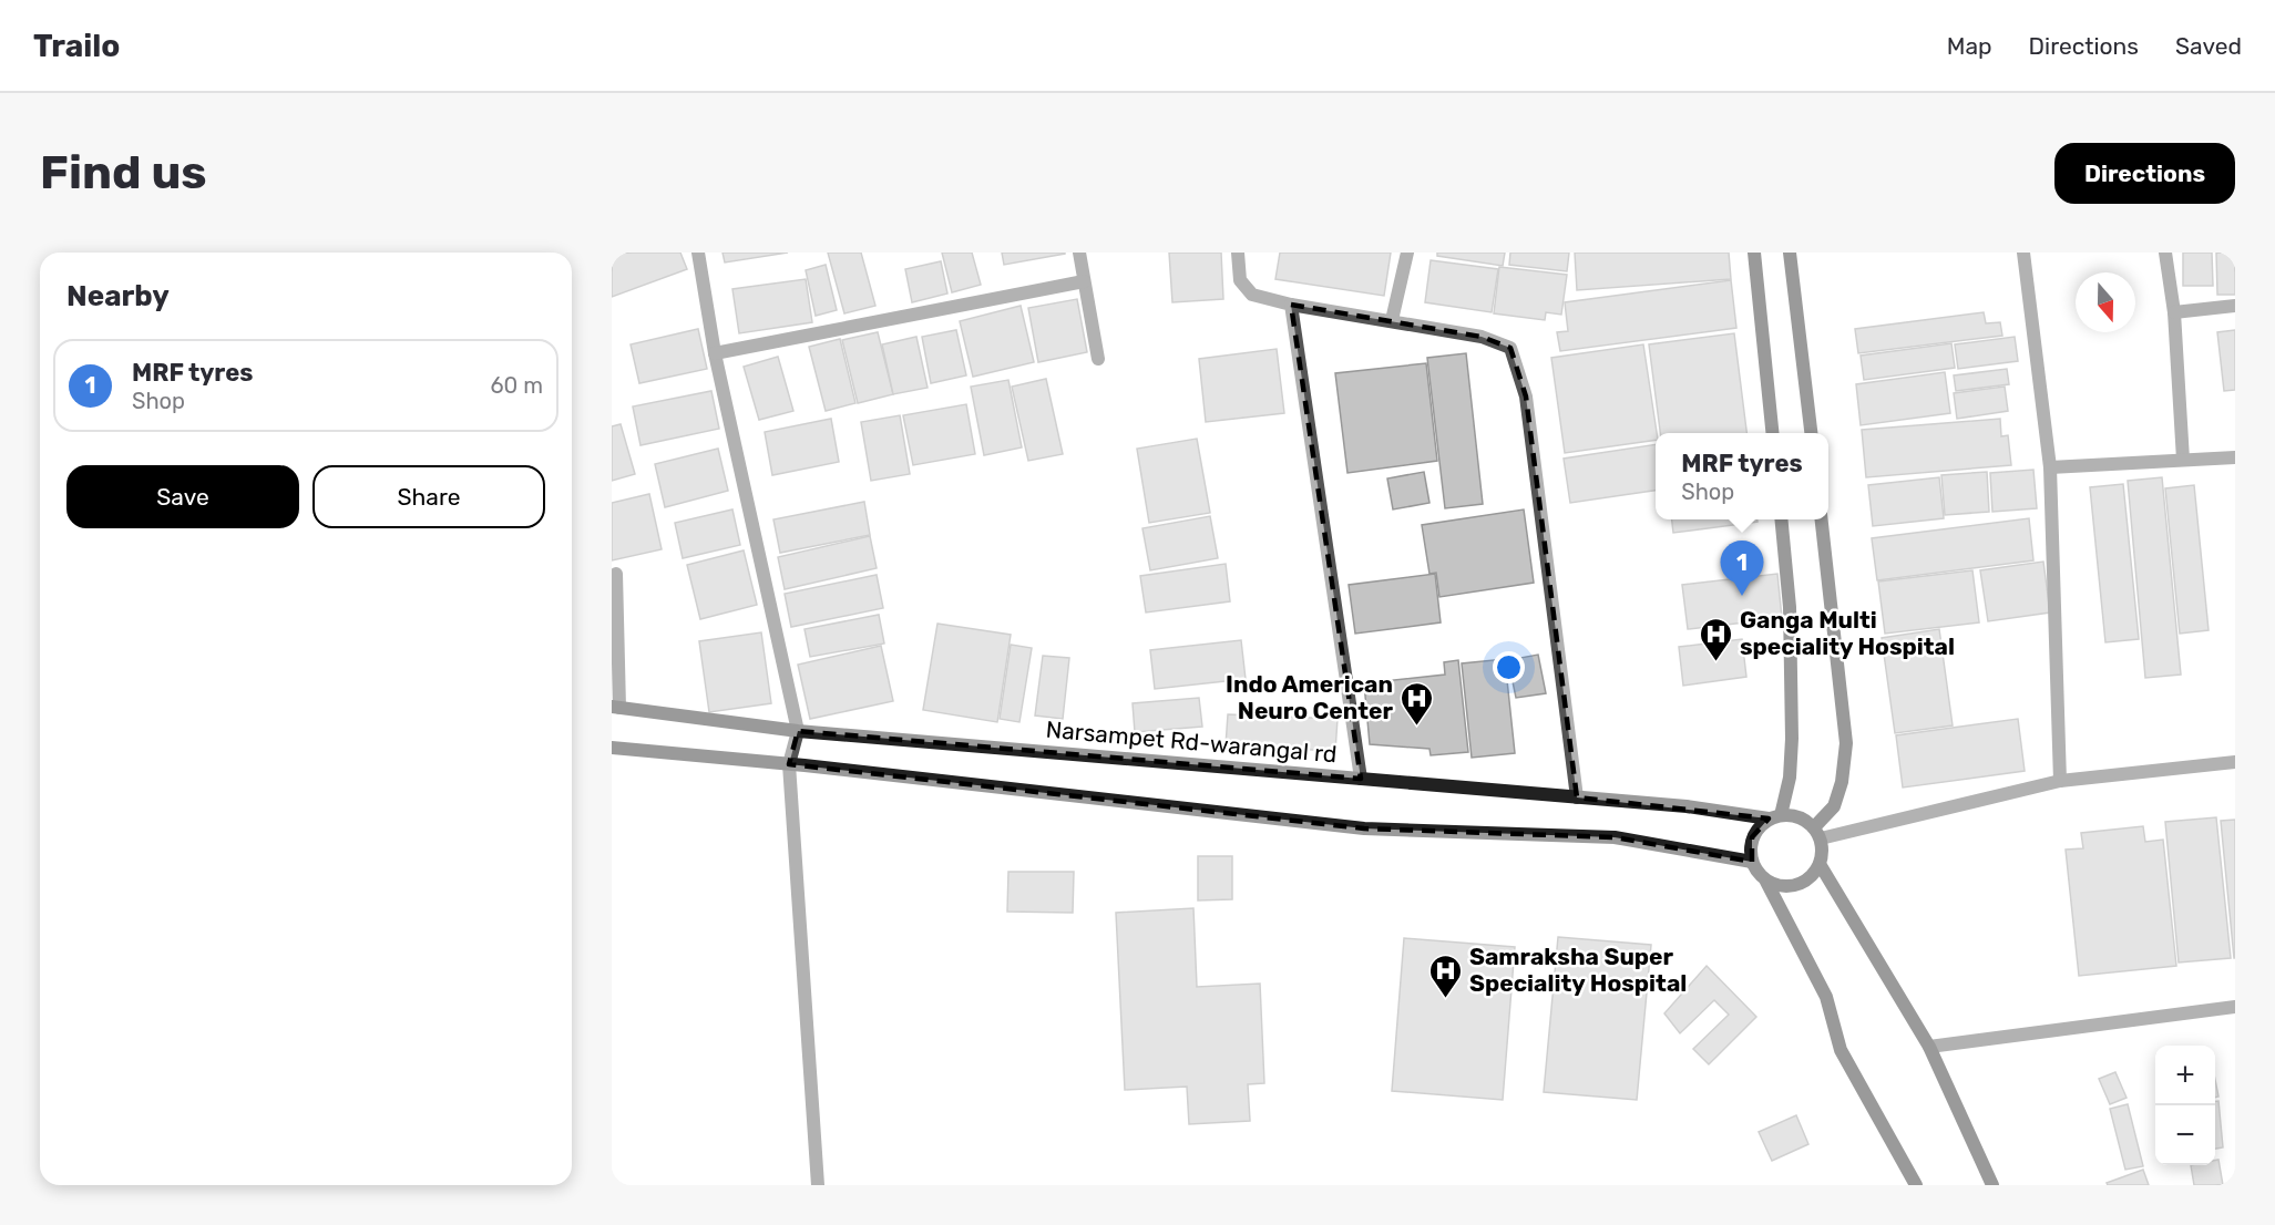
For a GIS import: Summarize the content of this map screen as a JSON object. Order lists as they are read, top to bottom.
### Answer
{
  "streets": {
    "main road": ["Narsampet Rd-warangal rd"]
  },
  "places": {
    "hospital": ["Ganga Multi speciality Hospital", "Indo American Neuro Center", "Samraksha Super Speciality Hospital"]
  },
  "north": "bottom",
  "page": {
    "header": "Trailo",
    "nav": ["Map", "Directions", "Saved"],
    "buttons": [
      "Directions",
      ["Save", "Share"]
    ],
    "title": "Find us",
    "heading": "Nearby",
    "list": [
      {
        "mark": "1",
        "name": "MRF tyres",
        "note": "Shop",
        "value": "60 m"
      }
    ],
    "popup": ["MRF tyres", "Shop"],
    "pins": "1",
    "map_buttons": ["+", "−"]
  }
}
